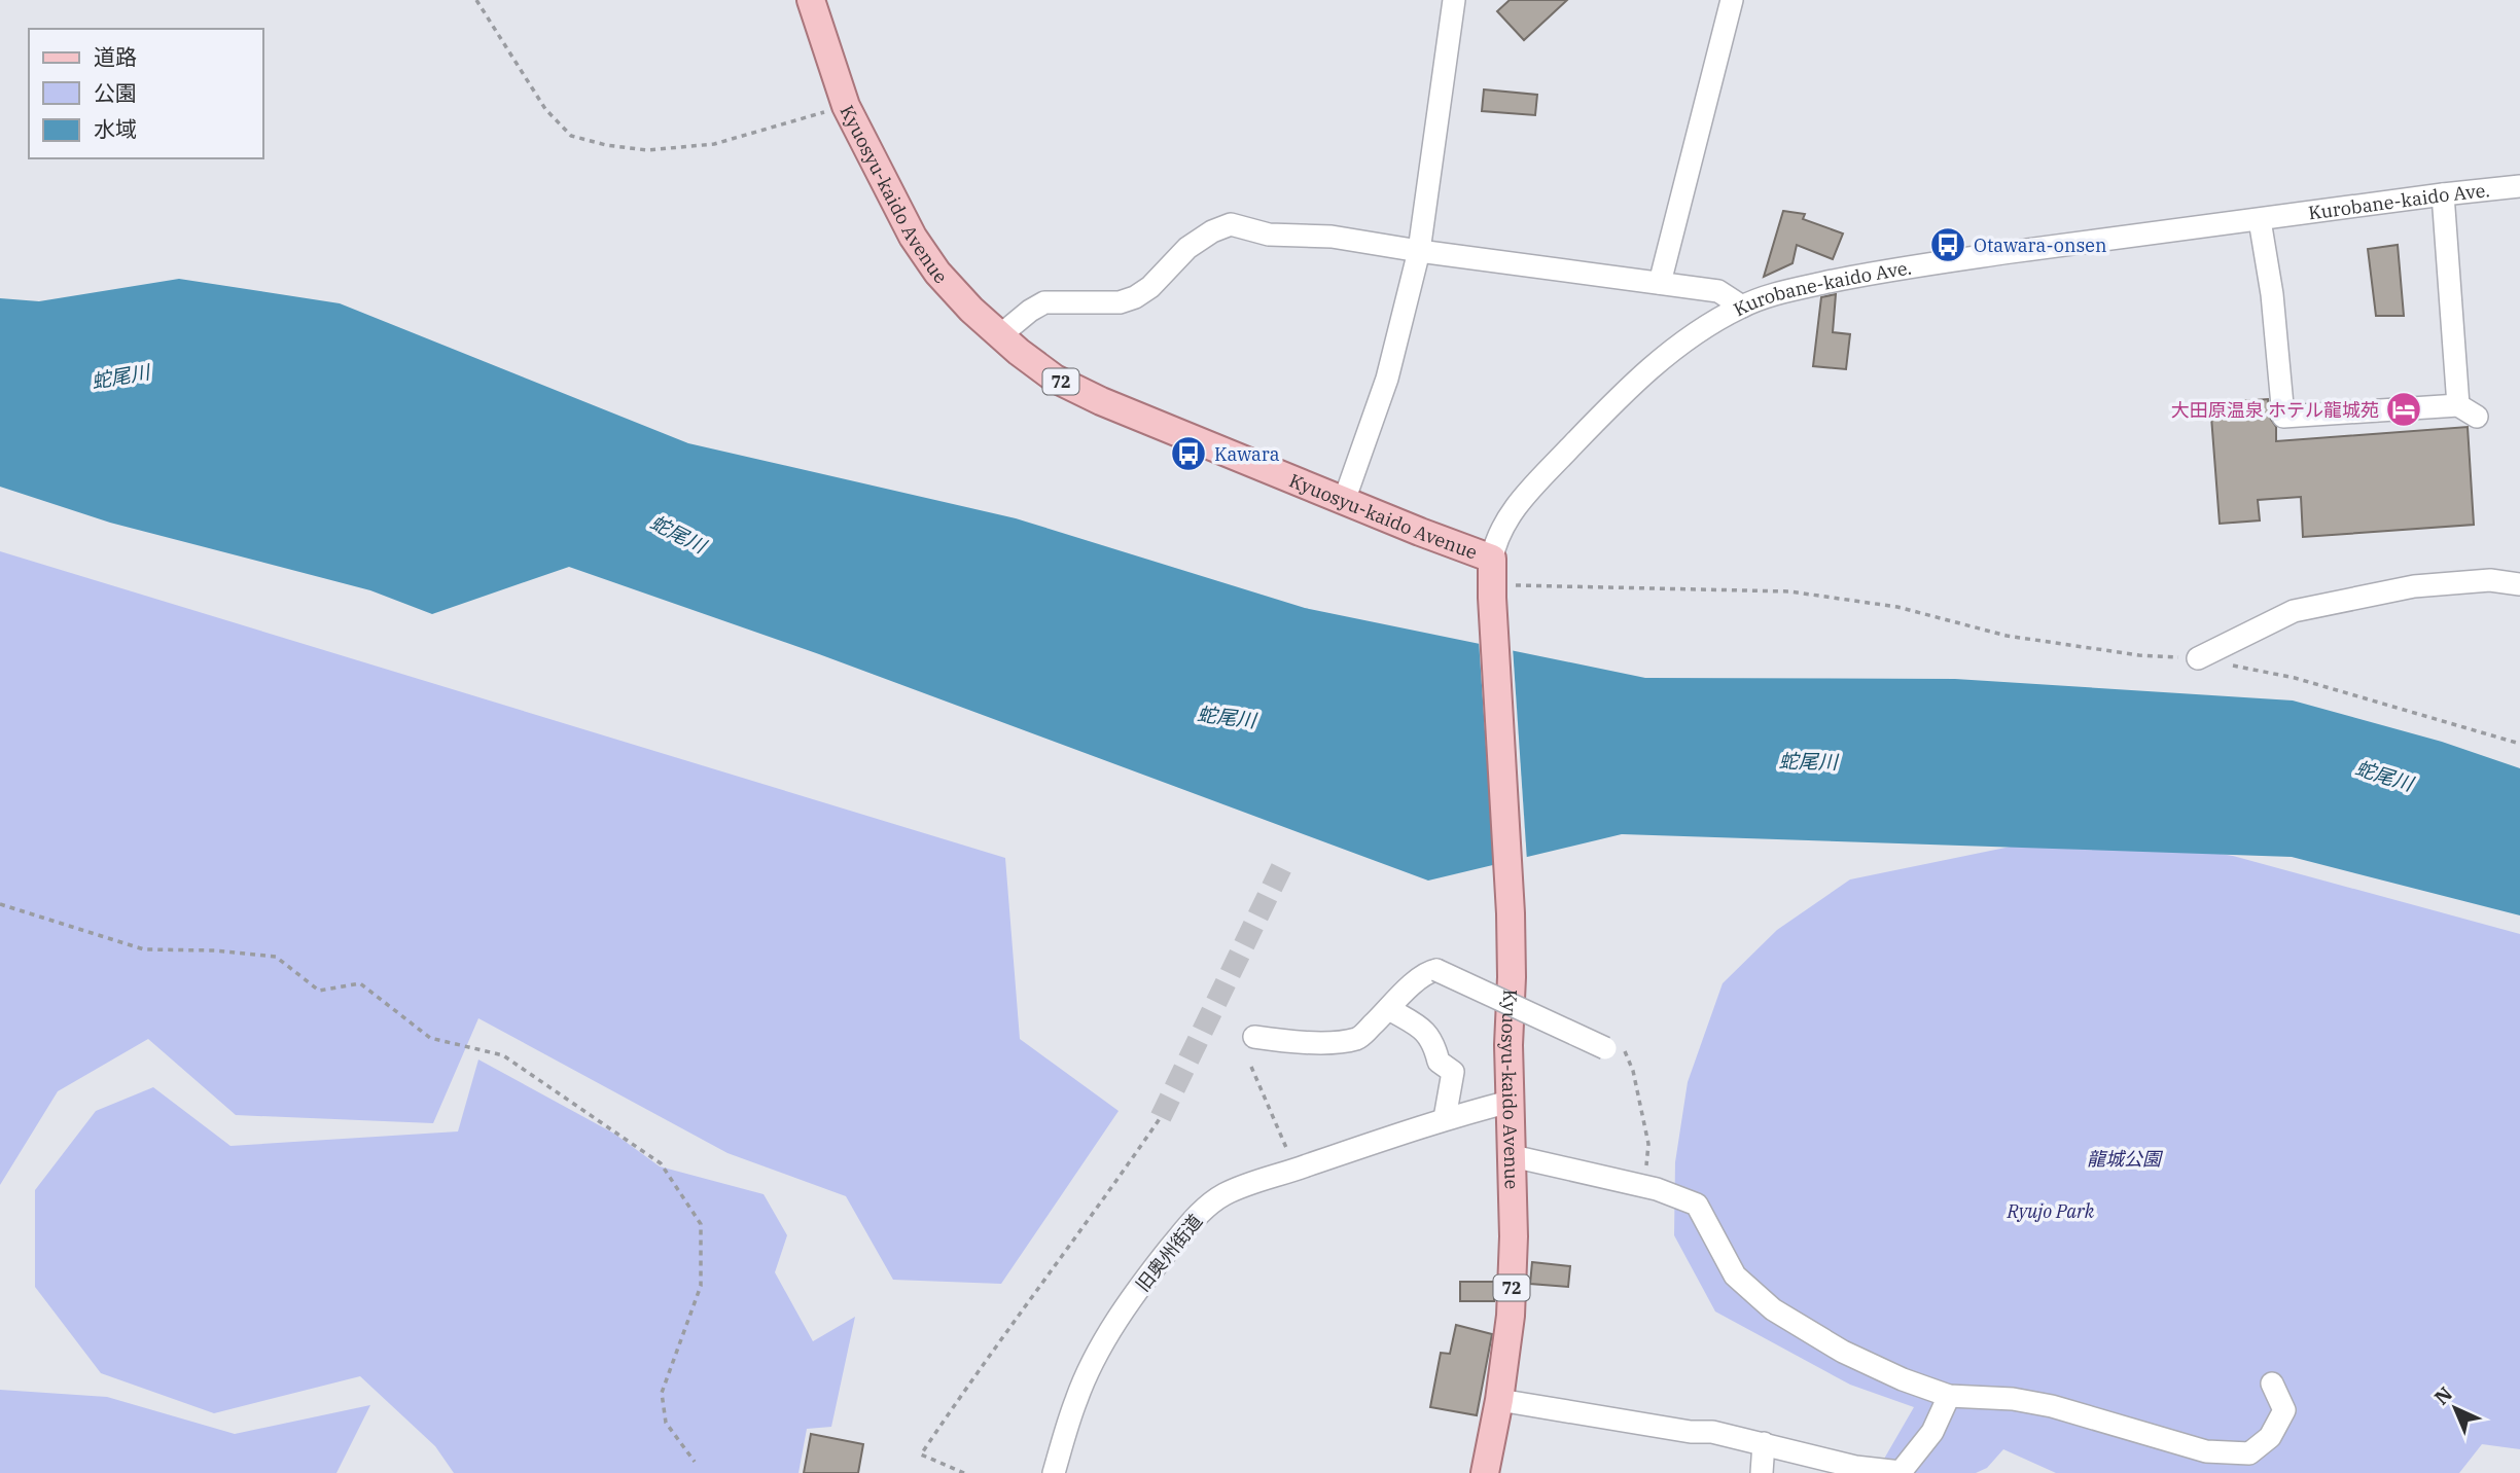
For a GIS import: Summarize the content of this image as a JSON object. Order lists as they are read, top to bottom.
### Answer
{
  "streets": {
    "main road": ["Kyuosyu-kaido Avenue", "72"],
    "street": ["Kurobane-kaido Ave.", "旧奥州街道"]
  },
  "crossings": [
    ["Kyuosyu-kaido Avenue", "Kurobane-kaido Ave."],
    ["Kyuosyu-kaido Avenue", "旧奥州街道"]
  ],
  "water": ["蛇尾川"],
  "parks": ["龍城公園", "Ryujo Park"],
  "places": {
    "bus stop": ["Otawara-onsen", "Kawara"],
    "hotel": ["大田原温泉 ホテル龍城苑"]
  },
  "legend": ["道路", "公園", "水域"],
  "north": "top left"
}
